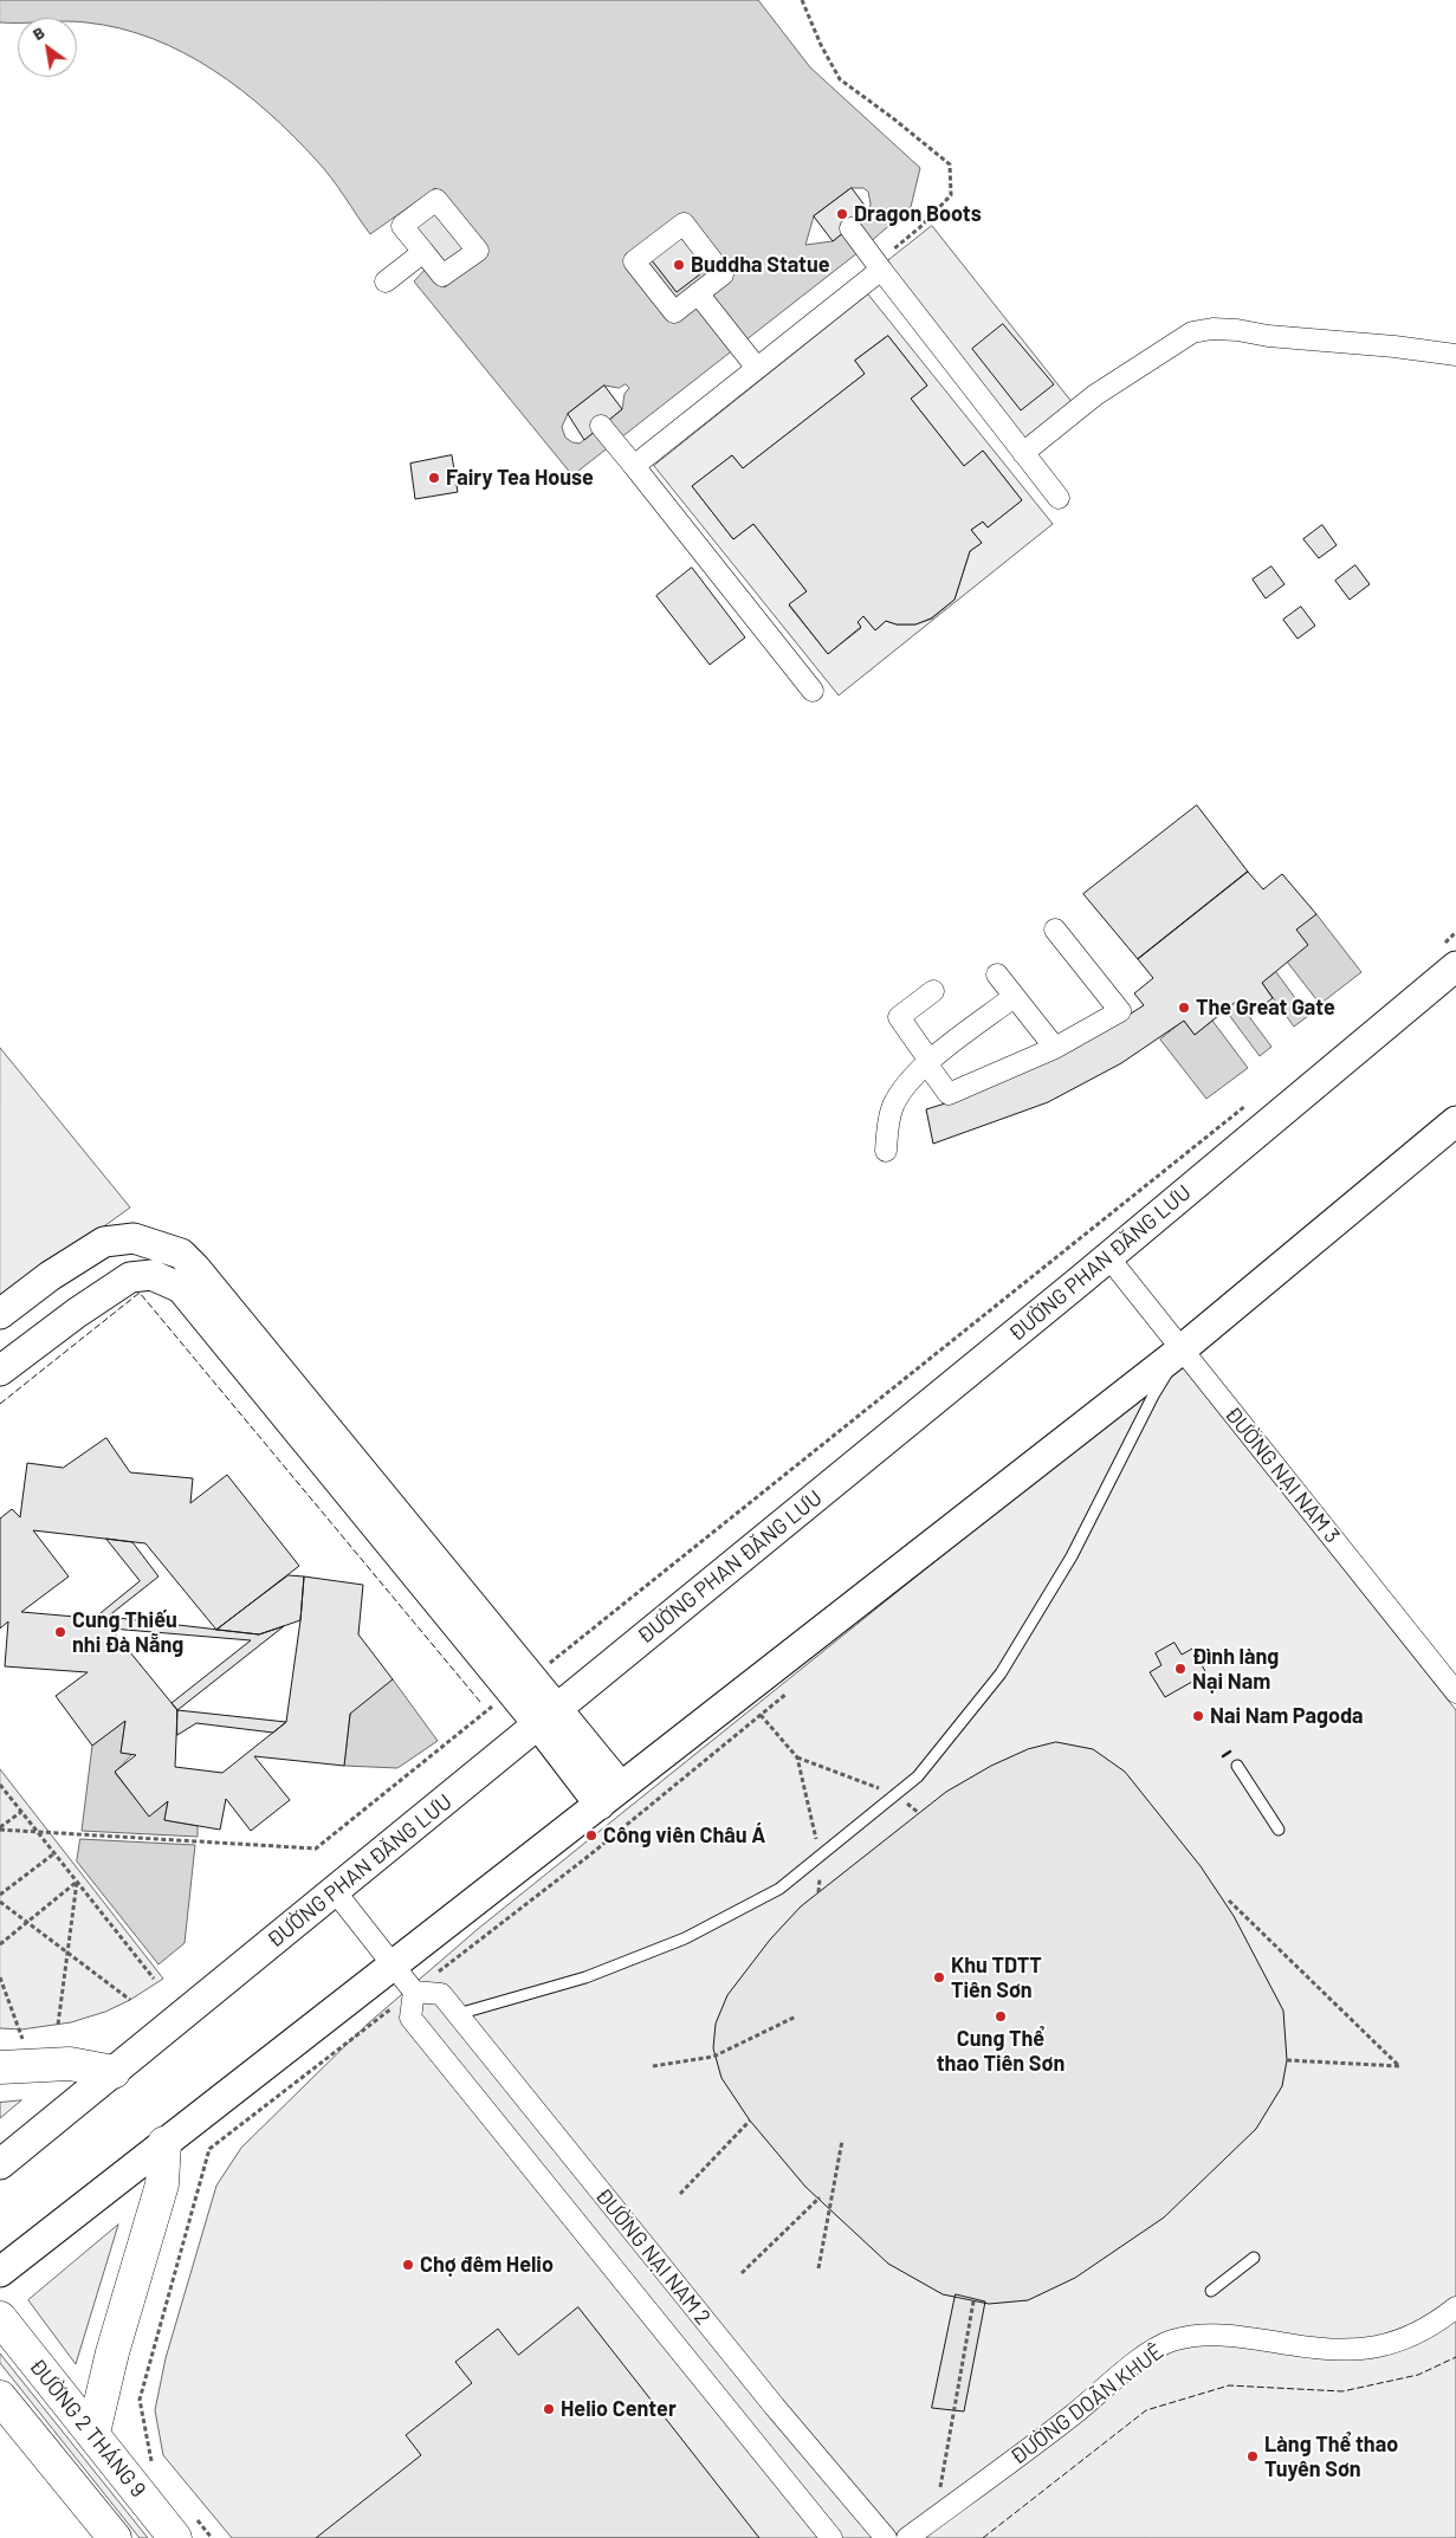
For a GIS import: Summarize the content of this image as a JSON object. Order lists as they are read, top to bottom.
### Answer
{
  "streets": {
    "main road": ["ĐƯỜNG 2 THÁNG 9"],
    "street": [
      "ĐƯỜNG PHAN ĐĂNG LƯU",
      "ĐƯỜNG NẠI NAM 3",
      "ĐƯỜNG NẠI NAM 2",
      "ĐƯỜNG DOÃN KHUÊ"
    ]
  },
  "crossings": [
    ["ĐƯỜNG PHAN ĐĂNG LƯU", "ĐƯỜNG NẠI NAM 3"]
  ],
  "places": [
    "Dragon Boots",
    "Buddha Statue",
    "Fairy Tea House",
    "The Great Gate",
    "Cung Thiếu nhi Đà Nẵng",
    "Đình làng Nại Nam",
    "Nai Nam Pagoda",
    "Công viên Châu Á",
    "Khu TDTT Tiên Sơn",
    "Cung Thể thao Tiên Sơn",
    "Chợ đêm Helio",
    "Helio Center",
    "Làng Thể thao Tuyên Sơn"
  ],
  "north": "top left"
}
